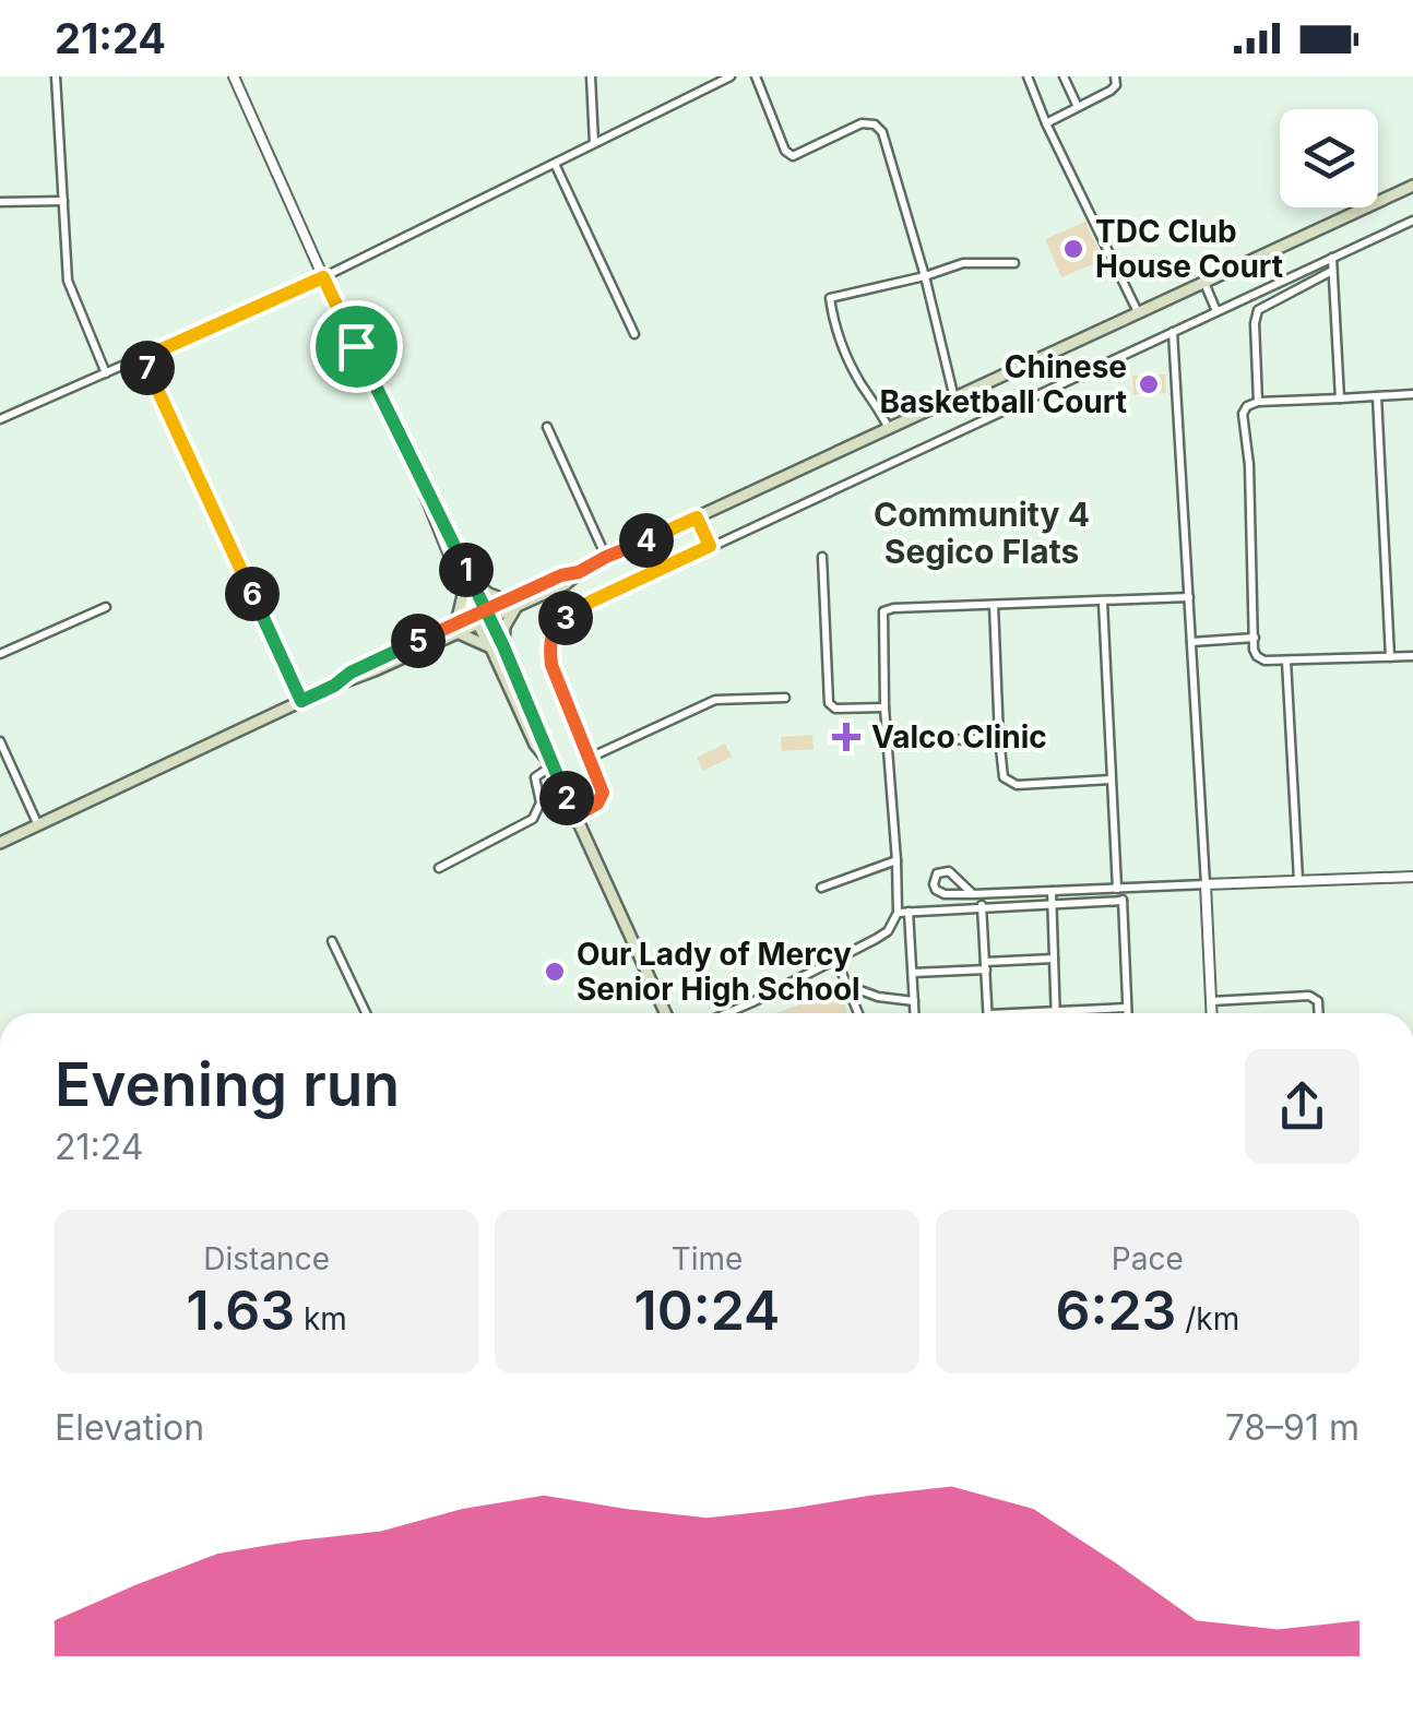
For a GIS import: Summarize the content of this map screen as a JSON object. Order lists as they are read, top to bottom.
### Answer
{
  "districts": ["Community 4 Segico Flats"],
  "places": {
    "other": ["TDC Club House Court", "Chinese Basketball Court", "Our Lady of Mercy Senior High School"],
    "health": ["Valco Clinic"]
  },
  "page": {
    "status": "21:24",
    "pins": [
      "7",
      "4",
      "1",
      "6",
      "3",
      "5",
      "2"
    ],
    "heading": ["Evening run", "21:24"],
    "stats": [
      ["Distance", "1.63 km"],
      ["Time", "10:24"],
      ["Pace", "6:23 /km"]
    ],
    "chart": ["Elevation", "78–91 m"]
  }
}
